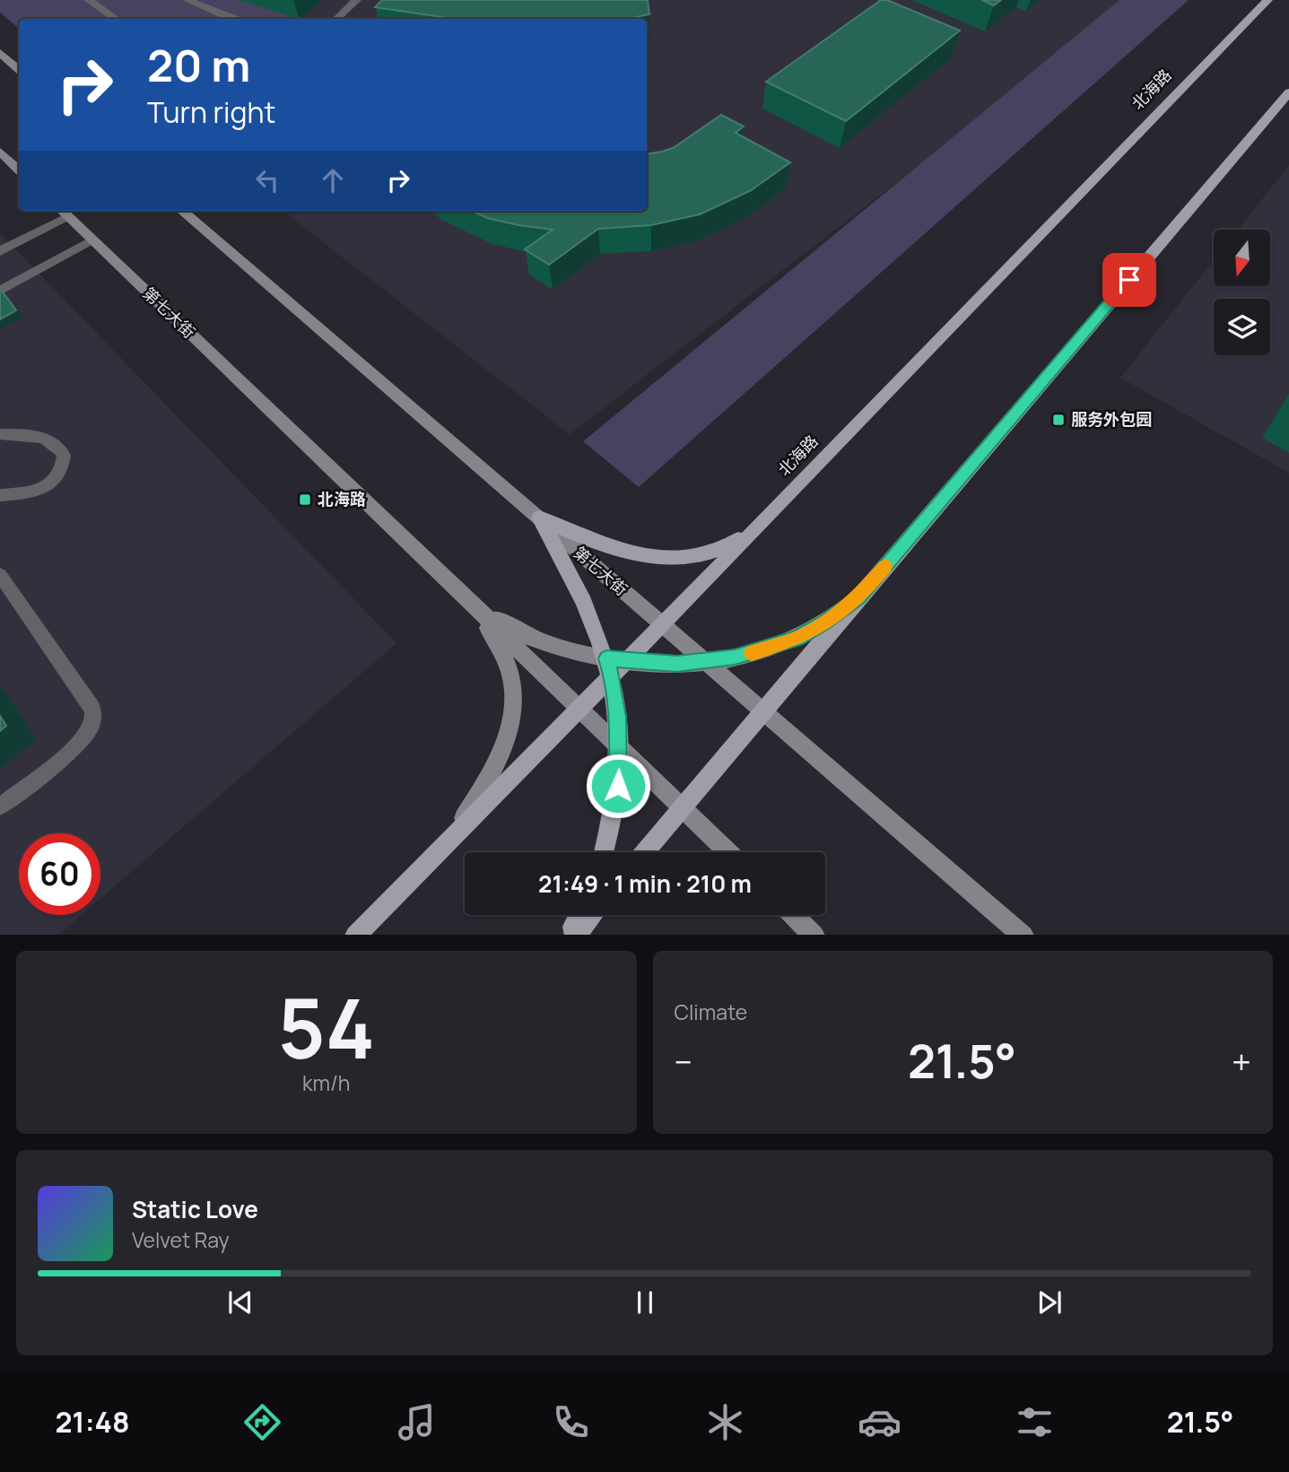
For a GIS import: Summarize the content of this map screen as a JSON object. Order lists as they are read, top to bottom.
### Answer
{
  "streets": {
    "main road": ["北海路", "第七大街"]
  },
  "crossings": [
    ["北海路", "第七大街"]
  ],
  "places": {
    "transit": ["服务外包园", "北海路"]
  },
  "north": "bottom",
  "page": {
    "turn": ["20 m", "Turn right"],
    "limit": "60",
    "trip": "21:49 · 1 min · 210 m",
    "tile": [
      ["54", "km/h"],
      "Climate"
    ],
    "heat": ["−", "21.5°", "+"],
    "song": ["Static Love", "Velvet Ray"],
    "tabs": ["21:48", "21.5°"]
  }
}
